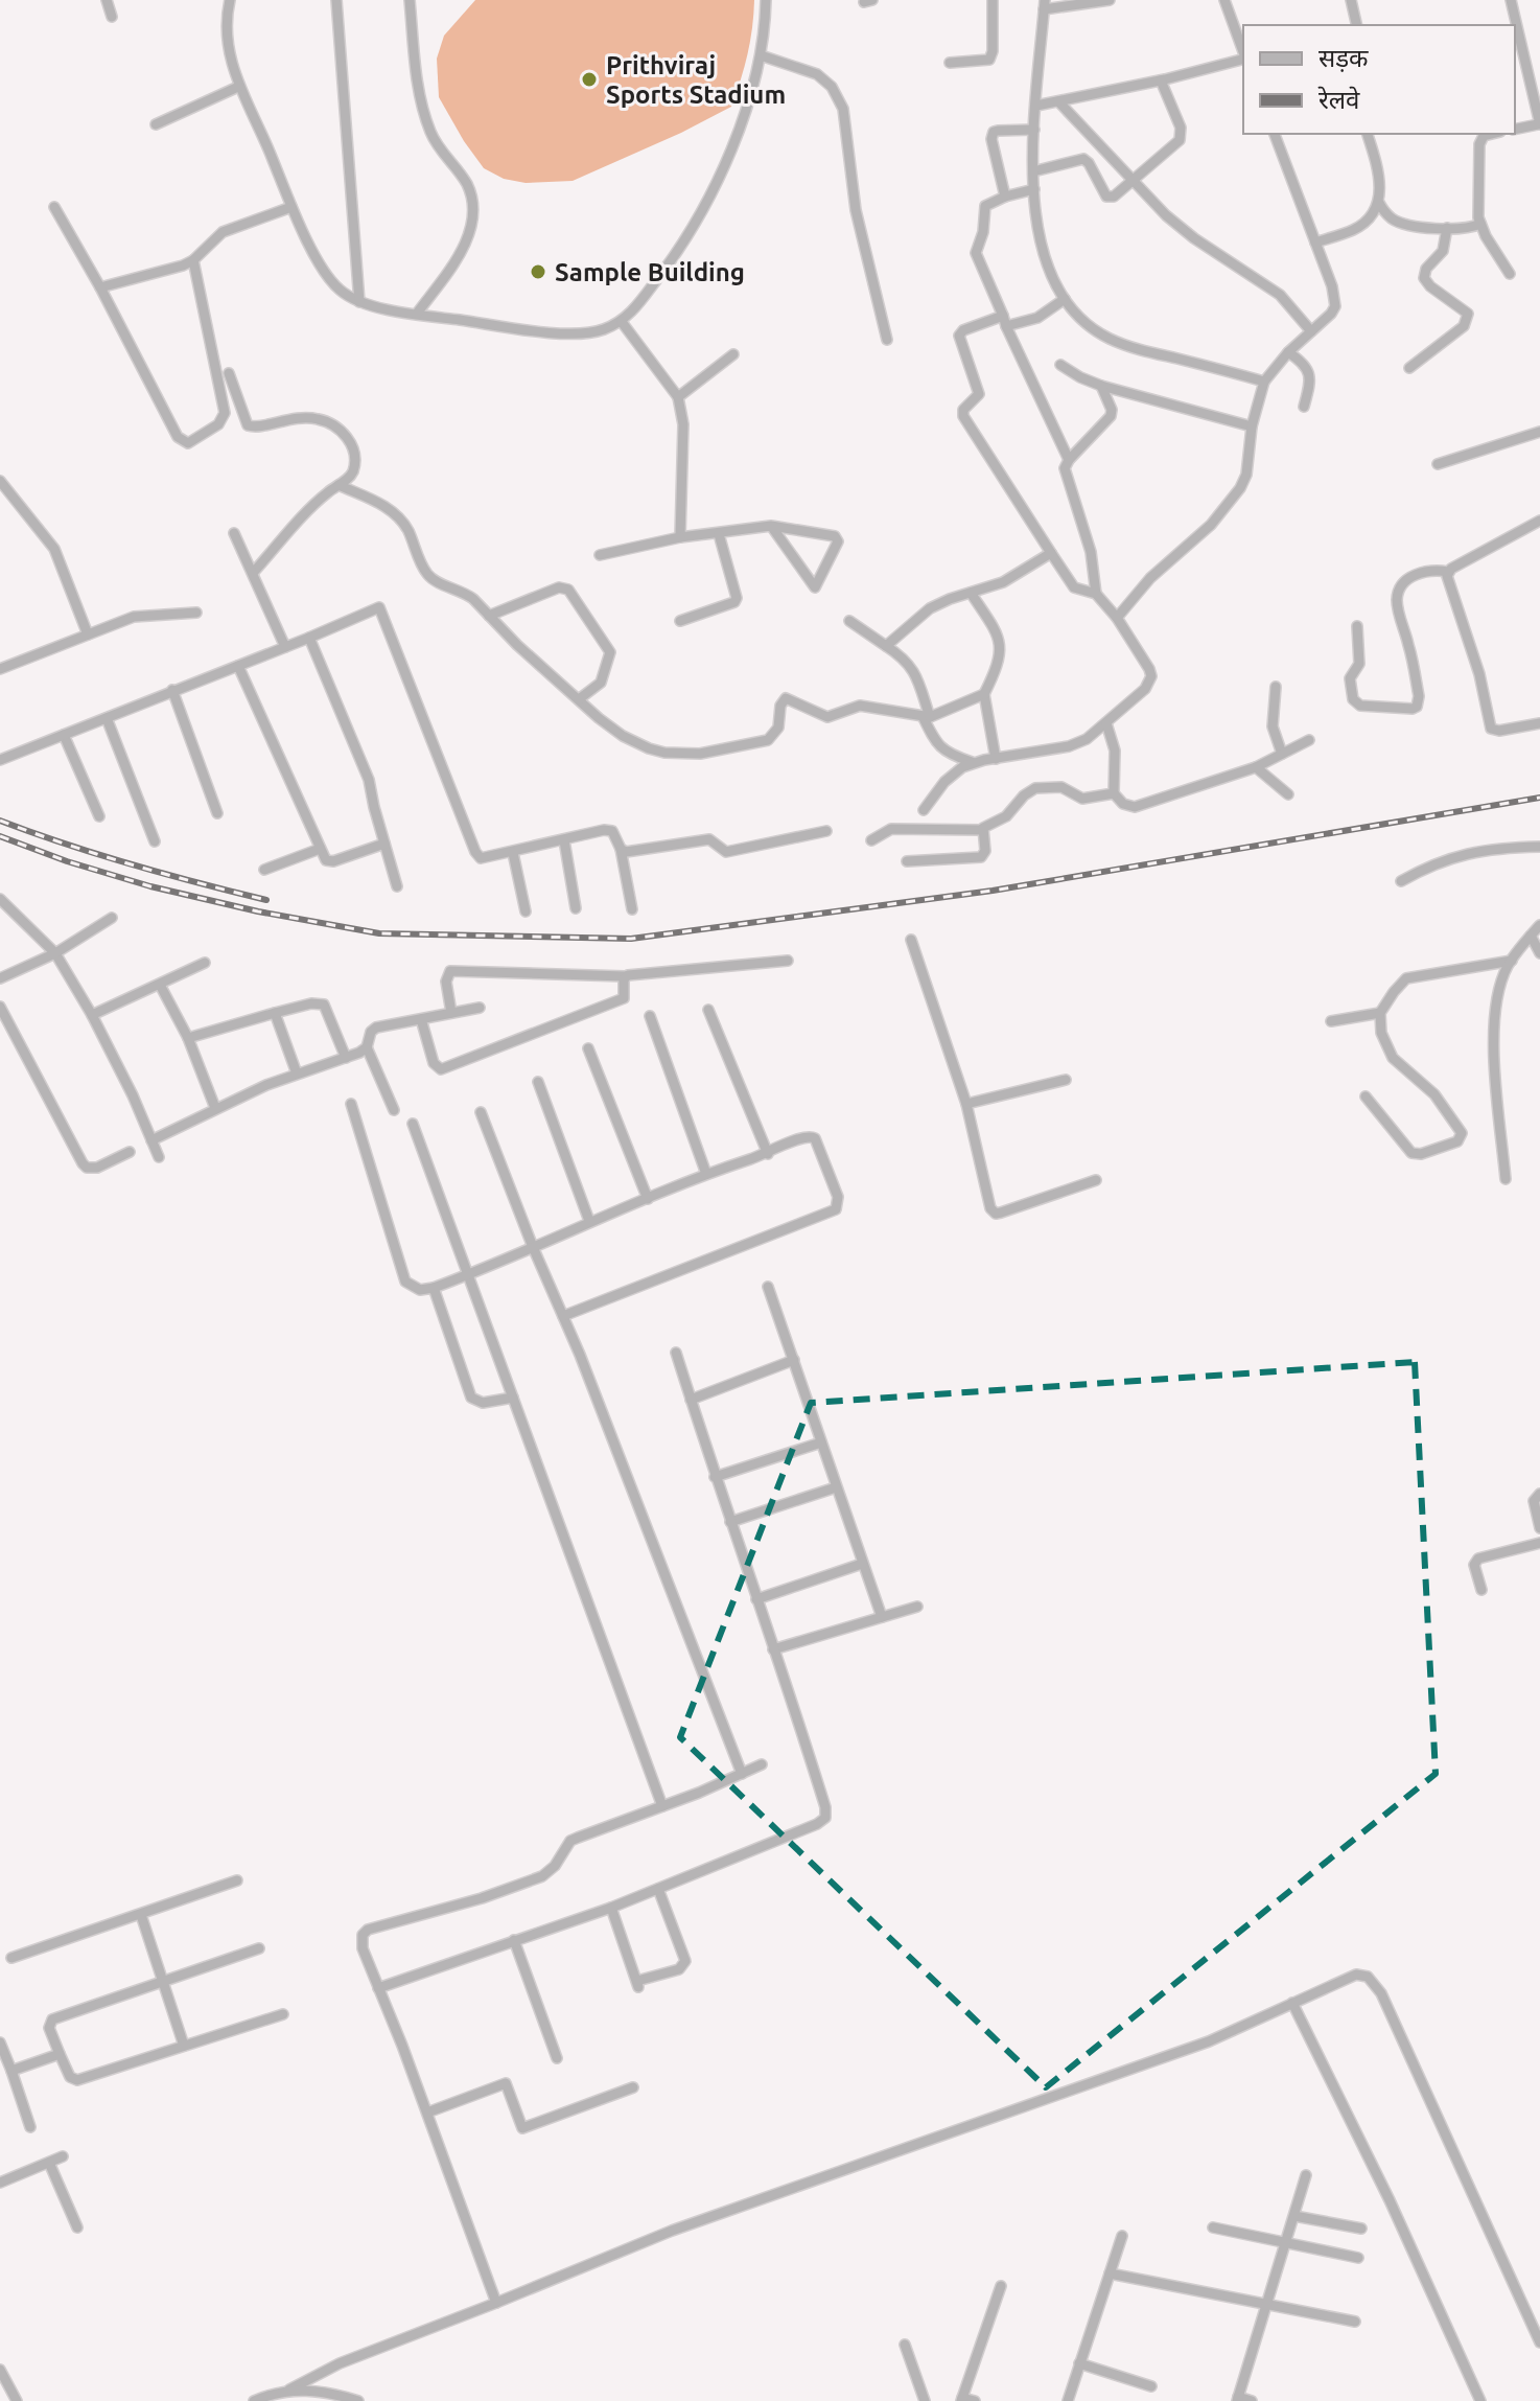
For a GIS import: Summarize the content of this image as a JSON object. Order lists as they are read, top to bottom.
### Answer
{
  "places": ["Prithviraj Sports Stadium", "Sample Building"],
  "legend": ["सड़क", "रेलवे"]
}
